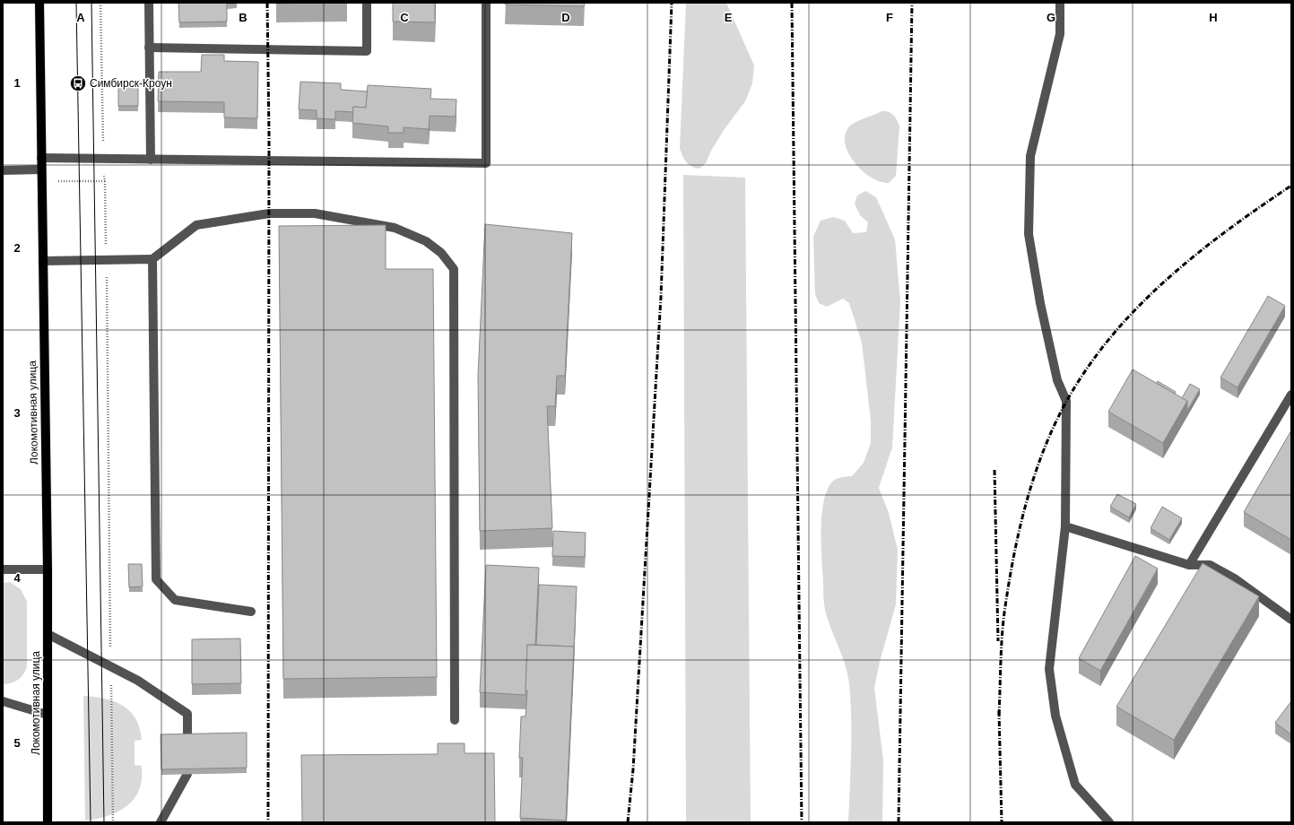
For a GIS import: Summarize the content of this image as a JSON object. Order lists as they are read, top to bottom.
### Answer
{
  "streets": {
    "main road": ["Локомотивная улица"]
  },
  "places": {
    "bus stop": ["Симбирск-Кроун"]
  },
  "grid": {
    "columns": [
      "A",
      "B",
      "C",
      "D",
      "E",
      "F",
      "G",
      "H"
    ],
    "rows": [
      "1",
      "2",
      "3",
      "4",
      "5"
    ]
  }
}
